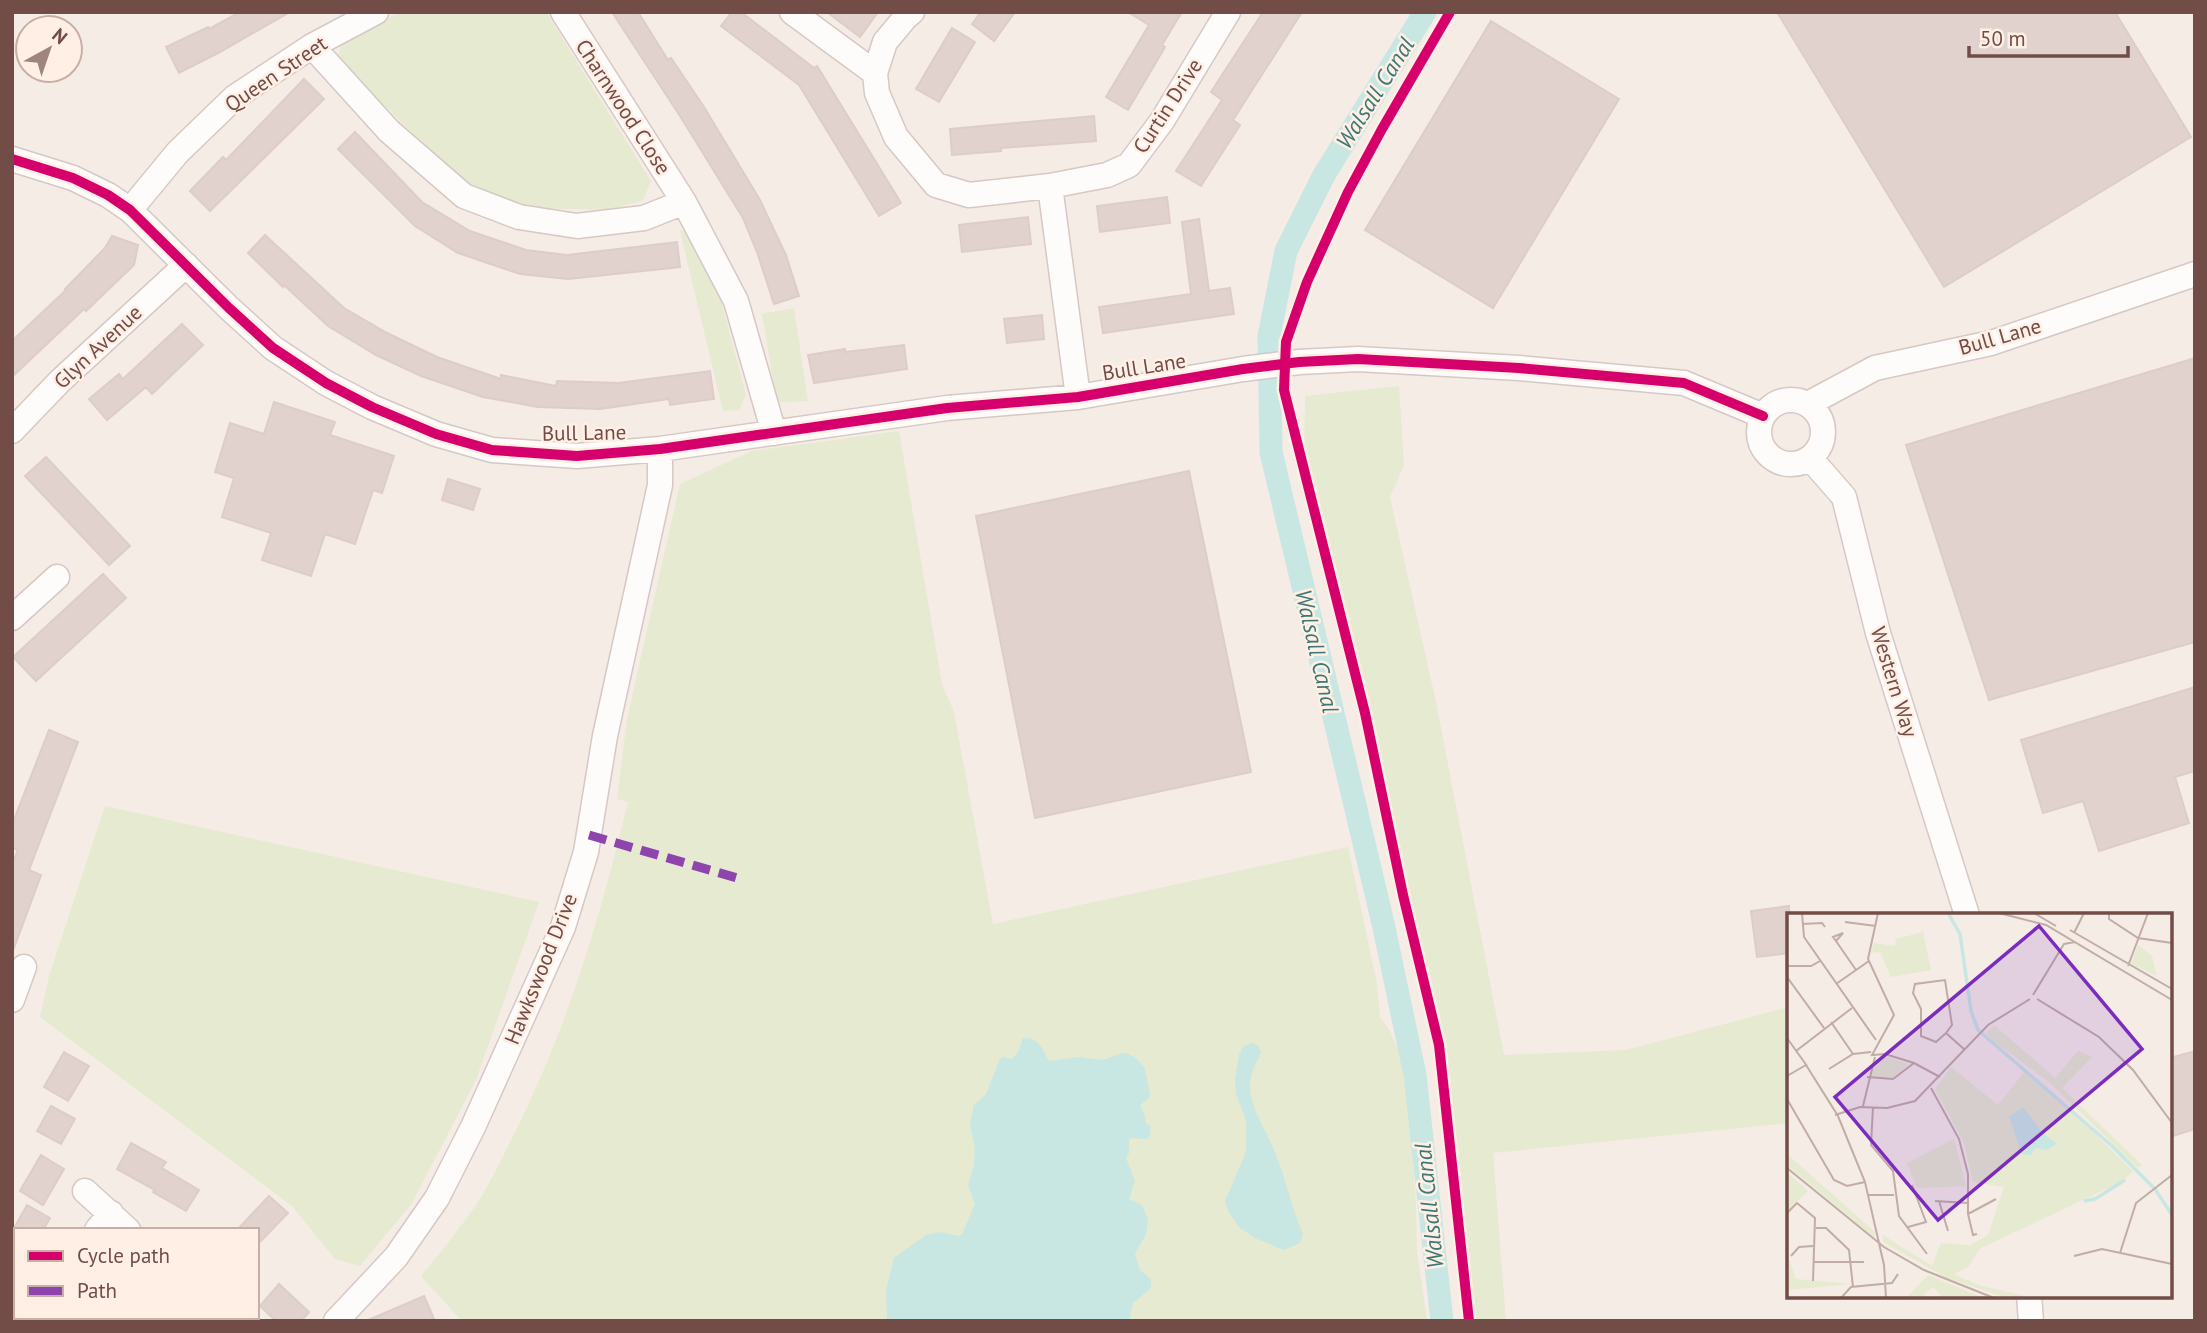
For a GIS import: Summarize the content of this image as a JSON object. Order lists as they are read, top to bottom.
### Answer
{
  "streets": {
    "street": [
      "Queen Street",
      "Curtin Drive",
      "Charnwood Close",
      "Bull Lane",
      "Glyn Avenue",
      "Western Way",
      "Hawkswood Drive"
    ]
  },
  "crossings": [
    ["Queen Street", "Bull Lane"],
    ["Charnwood Close", "Bull Lane"],
    ["Bull Lane", "Glyn Avenue"],
    ["Bull Lane", "Western Way"],
    ["Bull Lane", "Hawkswood Drive"]
  ],
  "water": ["Walsall Canal"],
  "legend": ["Cycle path", "Path"],
  "scale_bar": "50 m",
  "north": "top right"
}
